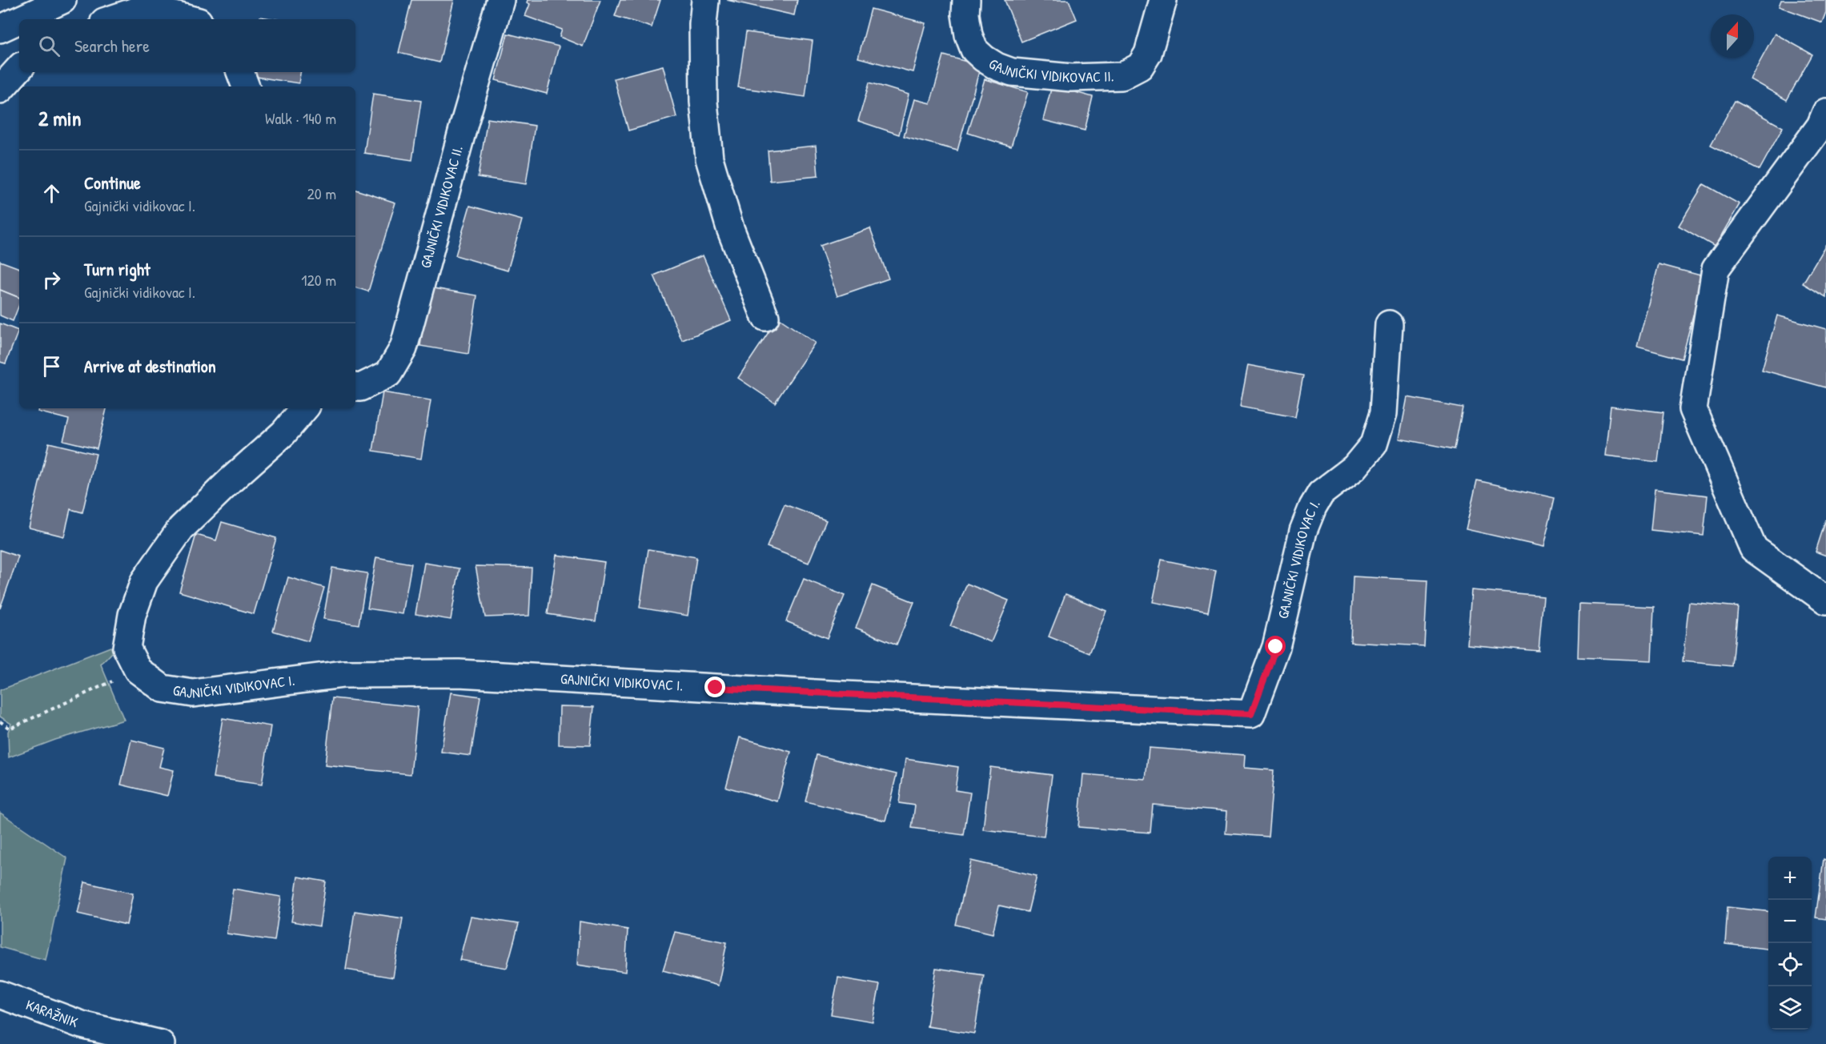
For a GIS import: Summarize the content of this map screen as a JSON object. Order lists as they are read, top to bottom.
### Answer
{
  "streets": {
    "street": ["GAJNIČKI VIDIKOVAC II.", "GAJNIČKI VIDIKOVAC I.", "KARAŽNIK"]
  },
  "north": "top",
  "page": {
    "search": "Search here",
    "heading": ["2 min", "Walk · 140 m"],
    "list": [
      ["Continue", "Gajnički vidikovac I.", "20 m"],
      ["Turn right", "Gajnički vidikovac I.", "120 m"],
      "Arrive at destination"
    ],
    "map_buttons": ["+", "−"]
  }
}
